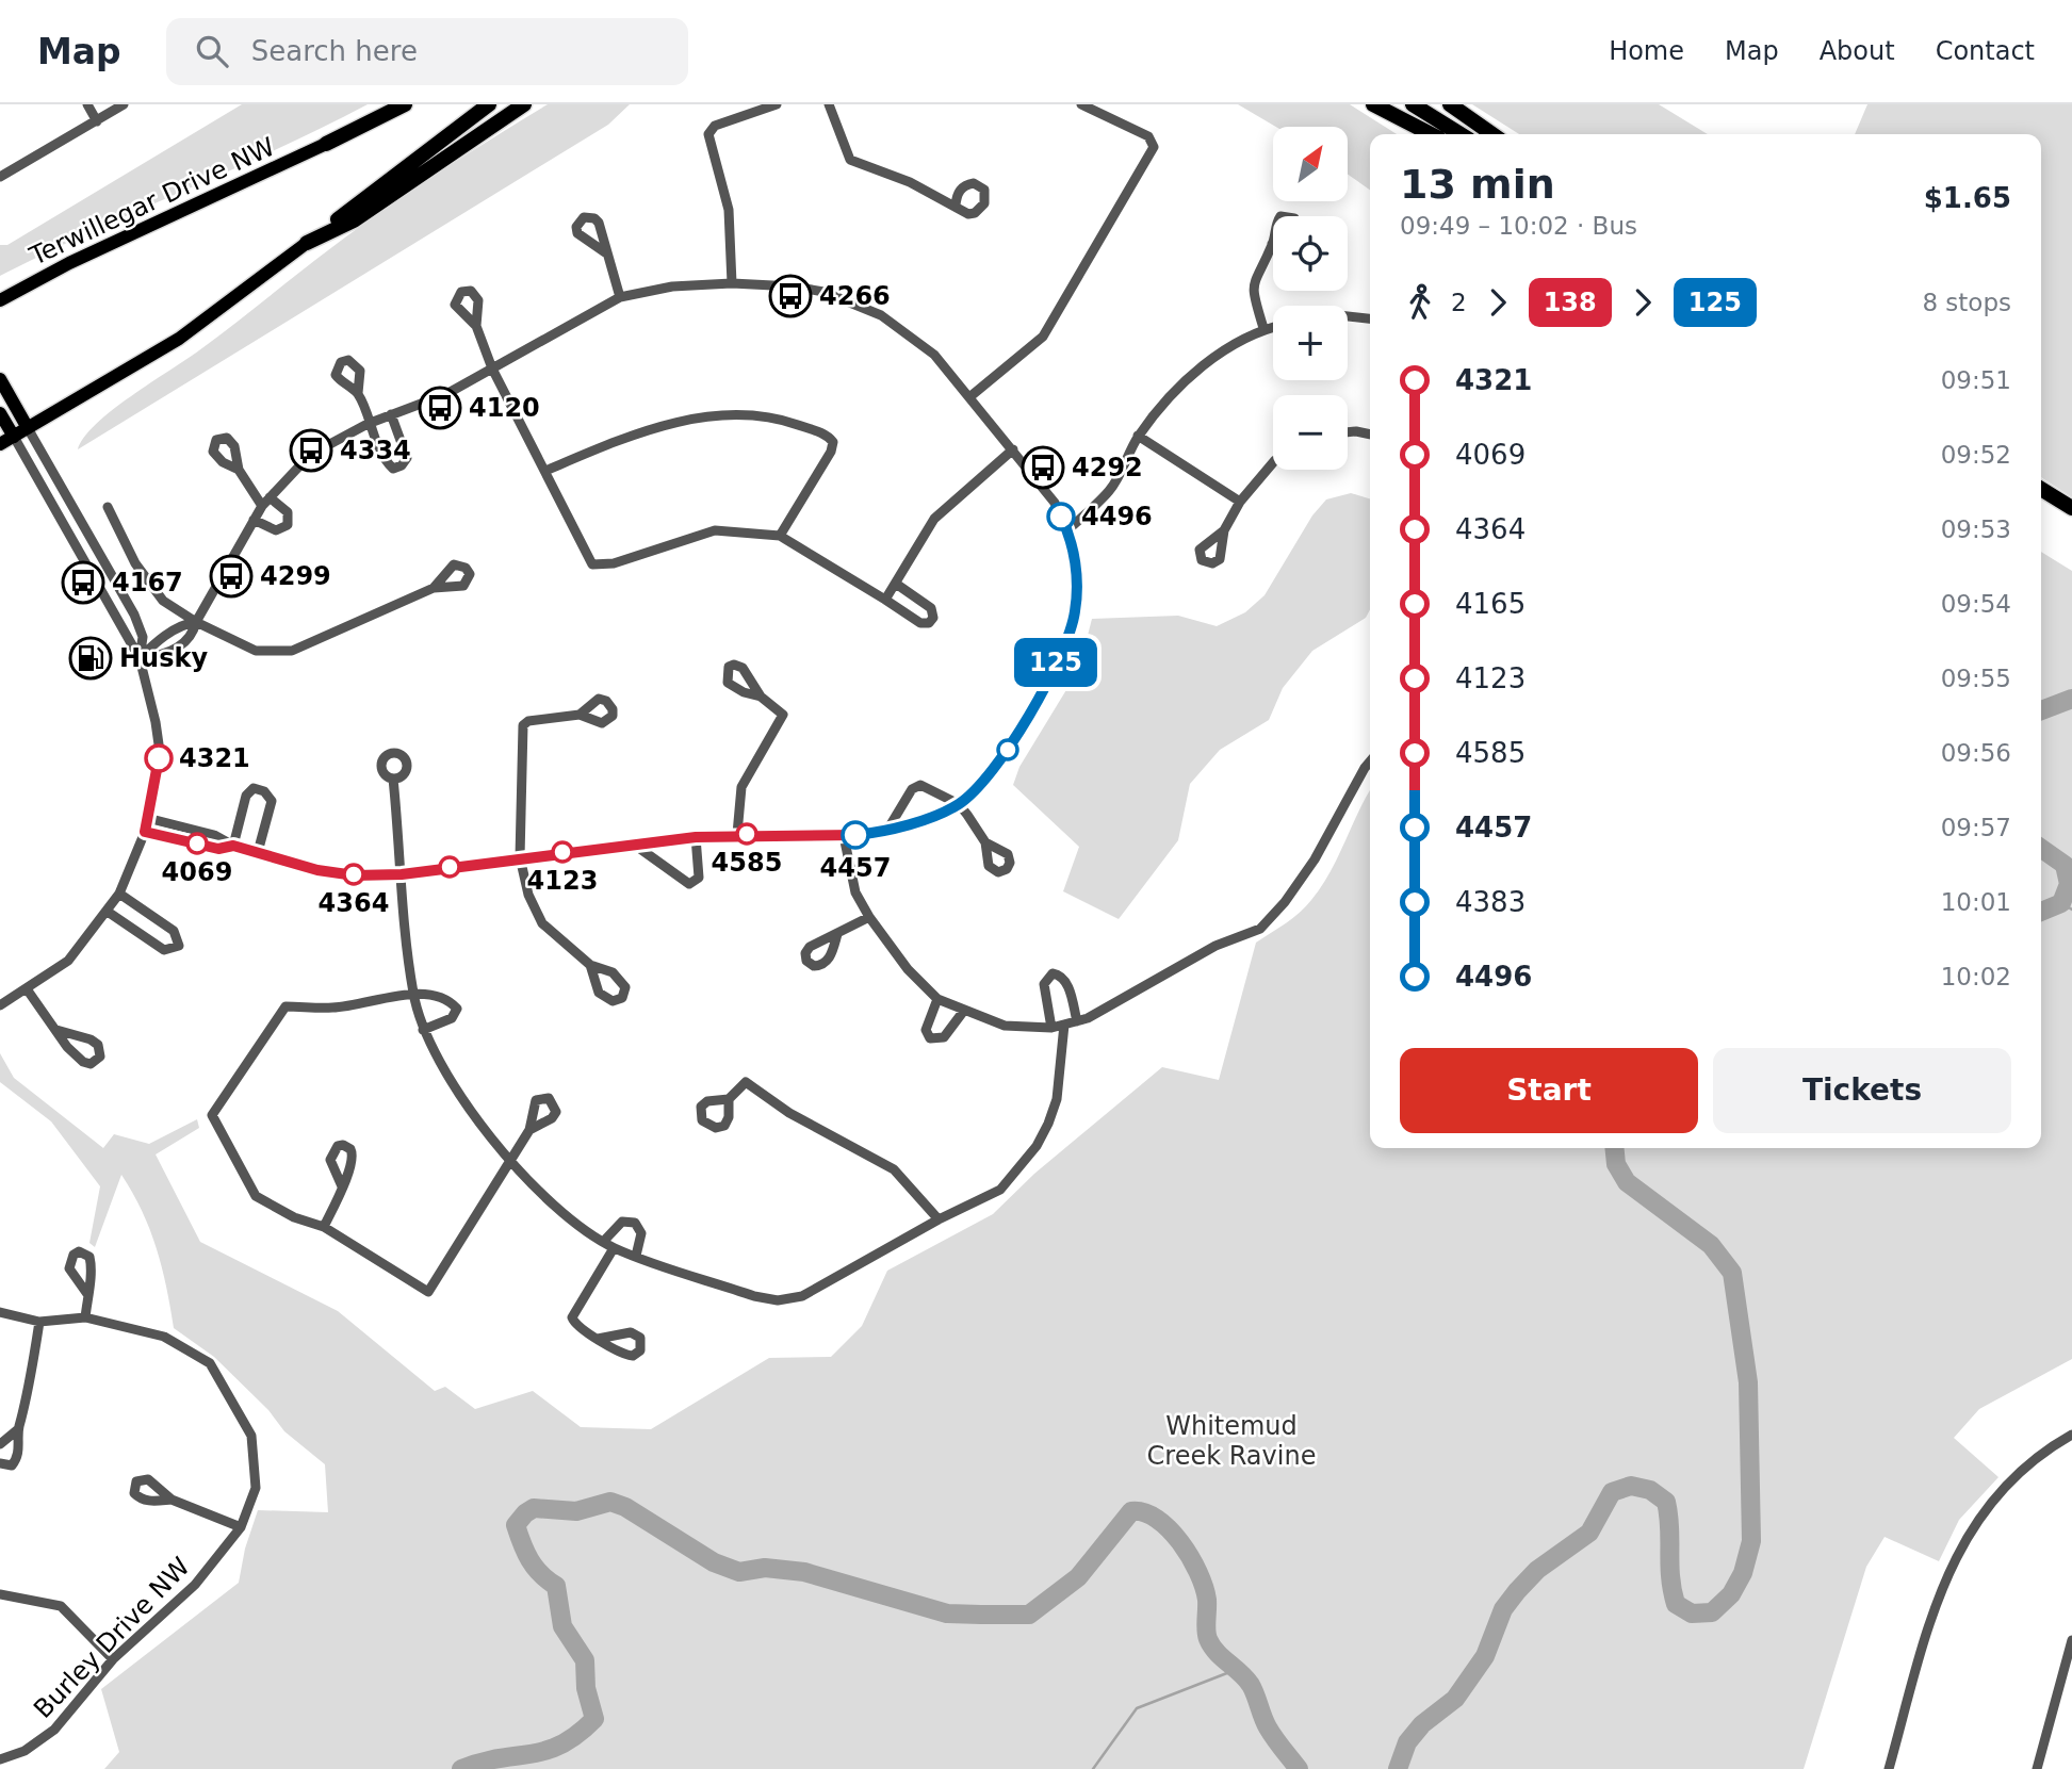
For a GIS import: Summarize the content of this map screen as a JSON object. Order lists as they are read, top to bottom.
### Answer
{
  "streets": {
    "main road": ["Terwillegar Drive NW"],
    "street": ["Burley Drive NW"]
  },
  "parks": ["Whitemud Creek Ravine"],
  "places": {
    "bus stop": [
      "4266",
      "4120",
      "4334",
      "4292",
      "4299",
      "4167"
    ],
    "other": [
      "4496",
      "4321",
      "4585",
      "4457",
      "4069",
      "4123",
      "4364"
    ],
    "fuel station": ["Husky"]
  },
  "lines": ["bus line 125", "bus line 138"],
  "north": "top right",
  "page": {
    "header": "Map",
    "search": "Search here",
    "nav": [
      "Home",
      "Map",
      "About",
      "Contact"
    ],
    "on_map": "125",
    "map_buttons": ["+", "−"],
    "heading": ["13 min", "09:49 – 10:02 · Bus", "$1.65"],
    "legs": [
      "2",
      "138",
      "125",
      "8 stops"
    ],
    "list": [
      {
        "name": "4321",
        "value": "09:51"
      },
      {
        "name": "4069",
        "value": "09:52"
      },
      {
        "name": "4364",
        "value": "09:53"
      },
      {
        "name": "4165",
        "value": "09:54"
      },
      {
        "name": "4123",
        "value": "09:55"
      },
      {
        "name": "4585",
        "value": "09:56"
      },
      {
        "name": "4457",
        "value": "09:57"
      },
      {
        "name": "4383",
        "value": "10:01"
      },
      {
        "name": "4496",
        "value": "10:02"
      }
    ],
    "buttons": ["Start", "Tickets"]
  }
}
